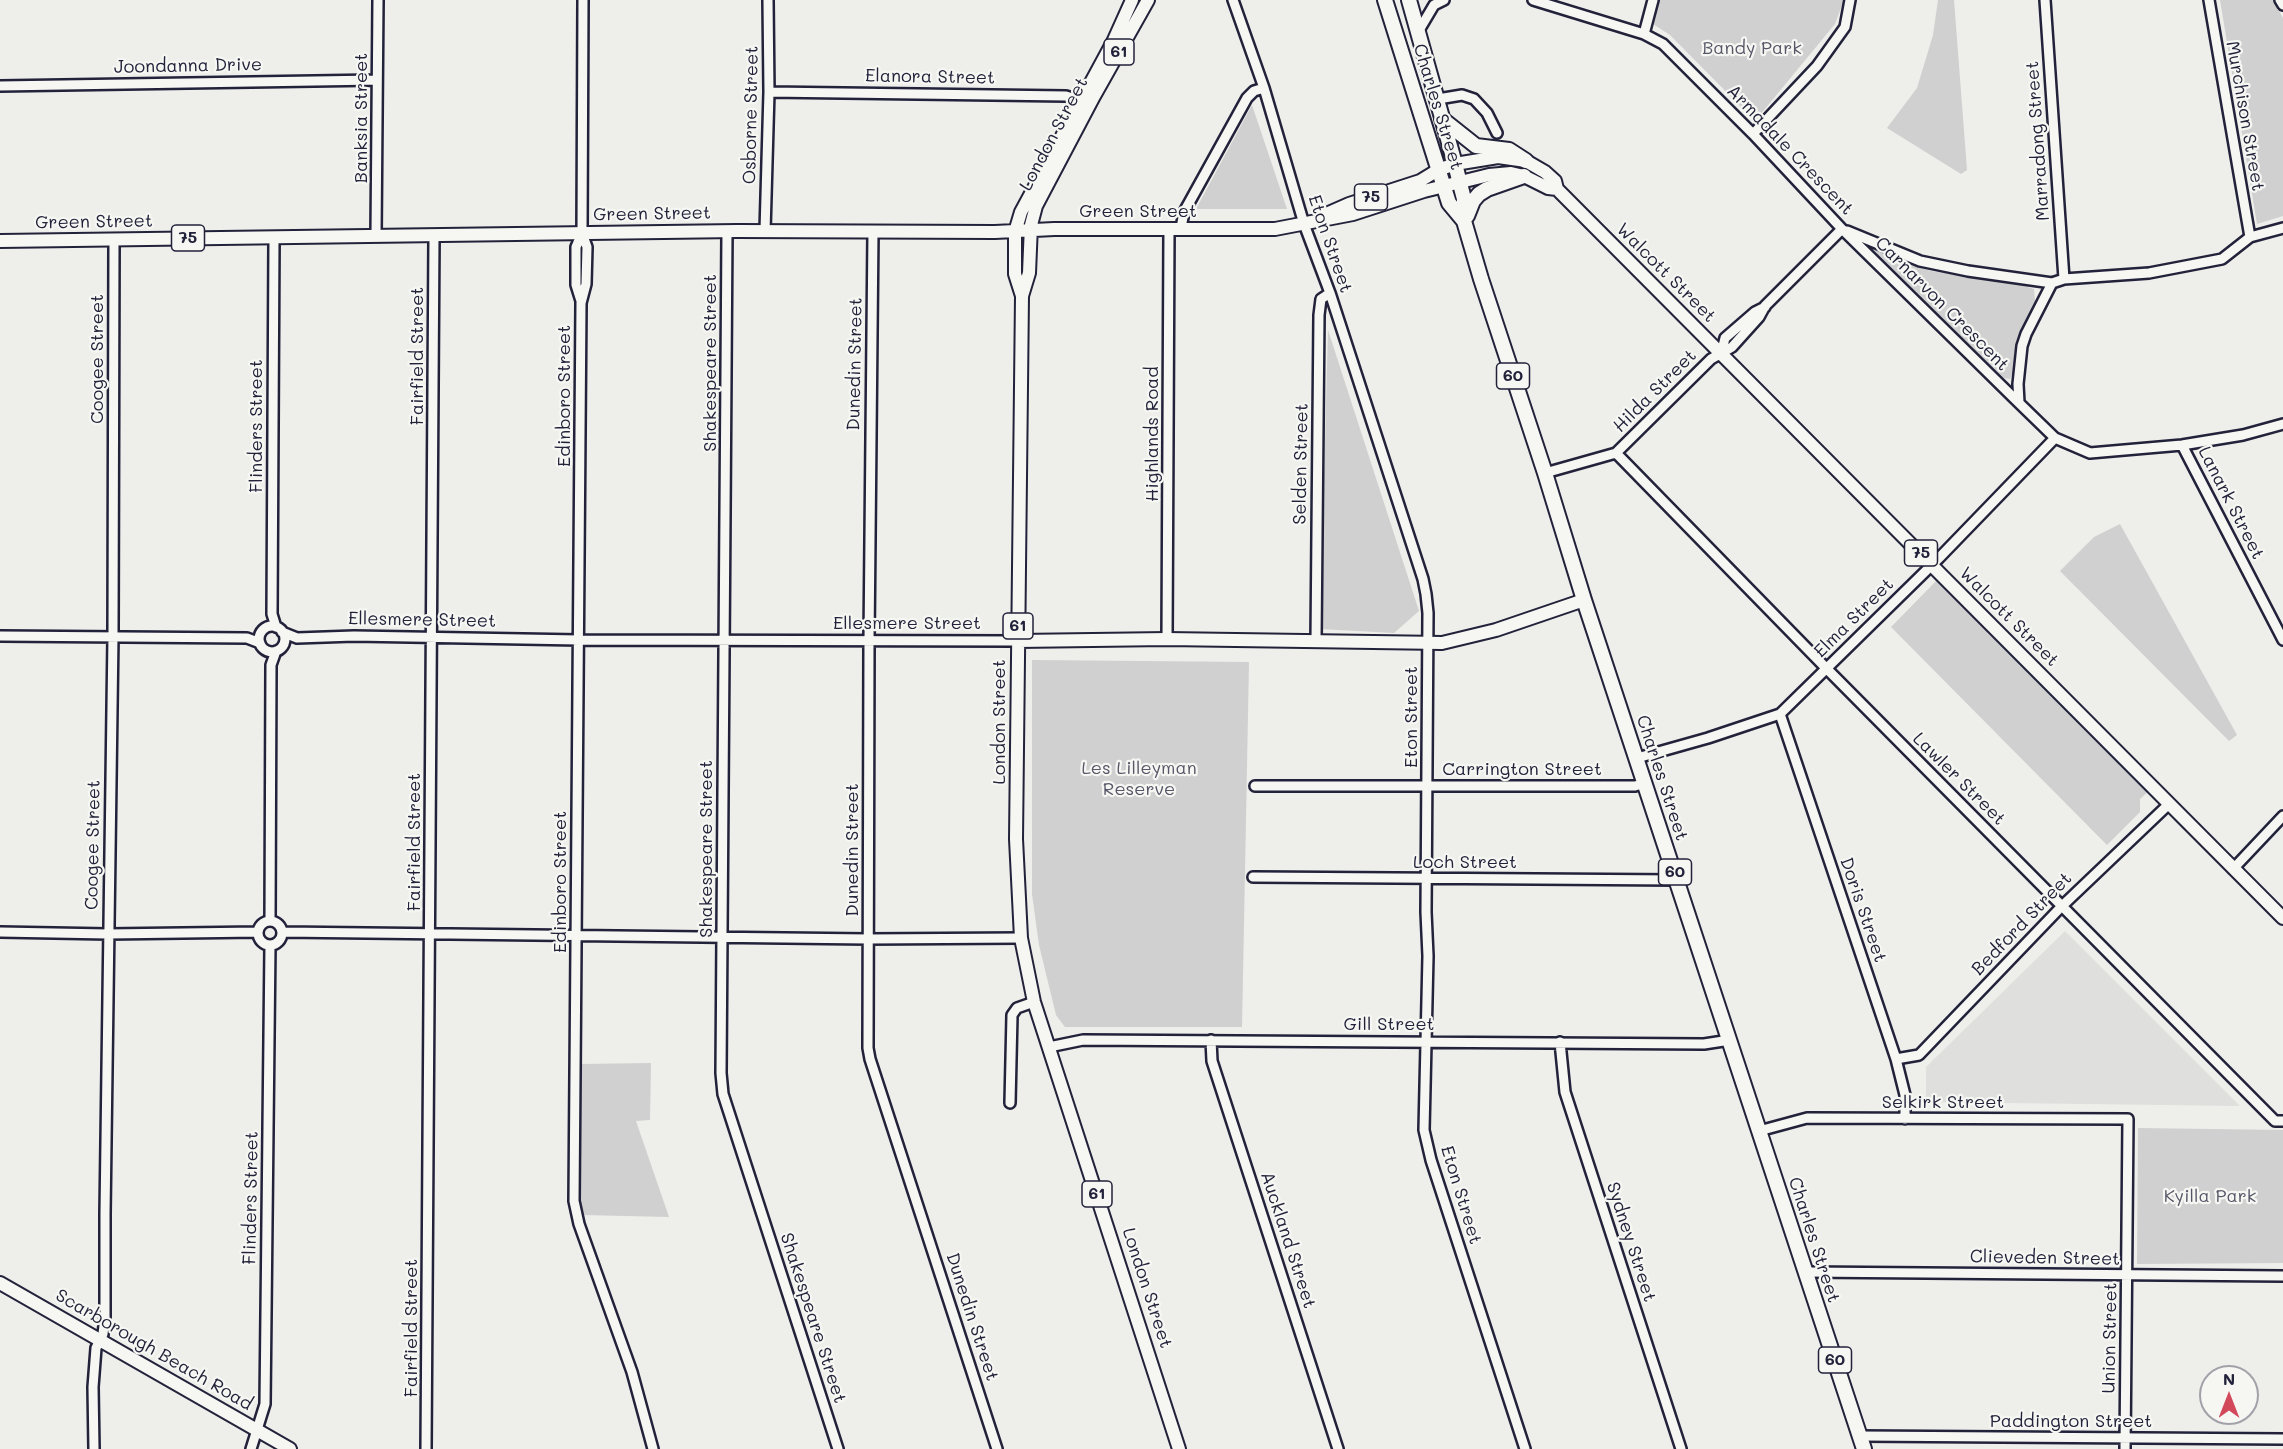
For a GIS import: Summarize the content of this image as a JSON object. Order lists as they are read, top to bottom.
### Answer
{
  "streets": {
    "highway": ["Charles Street", "60"],
    "main road": [
      "61",
      "London Street",
      "75",
      "Green Street",
      "Walcott Street",
      "Ellesmere Street",
      "Scarborough Beach Road"
    ],
    "street": [
      "Joondanna Drive",
      "Elanora Street",
      "Osborne Street",
      "Murchison Street",
      "Banksia Street",
      "Marradong Street",
      "Armadale Crescent",
      "Eton Street",
      "Carnarvon Crescent",
      "Fairfield Street",
      "Coogee Street",
      "Shakespeare Street",
      "Dunedin Street",
      "Hilda Street",
      "Edinboro Street",
      "Flinders Street",
      "Highlands Road",
      "Selden Street",
      "Lanark Street",
      "Elma Street",
      "Carrington Street",
      "Lawler Street",
      "Loch Street",
      "Doris Street",
      "Bedford Street",
      "Gill Street",
      "Selkirk Street",
      "Auckland Street",
      "Sydney Street",
      "Clieveden Street",
      "Union Street",
      "Paddington Street"
    ]
  },
  "crossings": [
    ["Joondanna Drive", "Banksia Street"],
    ["Elanora Street", "Osborne Street"],
    ["Elanora Street", "London Street"],
    ["Charles Street", "Green Street"],
    ["Charles Street", "Walcott Street"],
    ["Charles Street", "Hilda Street"],
    ["Charles Street", "Elma Street"],
    ["Charles Street", "Ellesmere Street"],
    ["Charles Street", "Carrington Street"],
    ["Charles Street", "Loch Street"],
    ["Charles Street", "Gill Street"],
    ["Charles Street", "Selkirk Street"],
    ["Charles Street", "Clieveden Street"],
    ["Charles Street", "Paddington Street"],
    ["Osborne Street", "Green Street"],
    ["Murchison Street", "Armadale Crescent"],
    ["Banksia Street", "Green Street"],
    ["London Street", "Green Street"],
    ["London Street", "Ellesmere Street"],
    ["London Street", "Gill Street"],
    ["Marradong Street", "Armadale Crescent"],
    ["Armadale Crescent", "Carnarvon Crescent"],
    ["Armadale Crescent", "Hilda Street"],
    ["Green Street", "Eton Street"],
    ["Green Street", "Walcott Street"],
    ["Green Street", "Fairfield Street"],
    ["Green Street", "Coogee Street"],
    ["Green Street", "Shakespeare Street"],
    ["Green Street", "Dunedin Street"],
    ["Green Street", "Edinboro Street"],
    ["Green Street", "Flinders Street"],
    ["Green Street", "Highlands Road"],
    ["Eton Street", "Highlands Road"],
    ["Eton Street", "Selden Street"],
    ["Eton Street", "Ellesmere Street"],
    ["Eton Street", "Carrington Street"],
    ["Eton Street", "Loch Street"],
    ["Eton Street", "Gill Street"],
    ["Walcott Street", "Hilda Street"],
    ["Walcott Street", "Elma Street"],
    ["Walcott Street", "Bedford Street"],
    ["Carnarvon Crescent", "Hilda Street"],
    ["Carnarvon Crescent", "Lanark Street"],
    ["Carnarvon Crescent", "Elma Street"],
    ["Fairfield Street", "Ellesmere Street"],
    ["Coogee Street", "Scarborough Beach Road"],
    ["Shakespeare Street", "Ellesmere Street"],
    ["Dunedin Street", "Ellesmere Street"],
    ["Hilda Street", "Lawler Street"],
    ["Edinboro Street", "Ellesmere Street"],
    ["Flinders Street", "Ellesmere Street"],
    ["Flinders Street", "Scarborough Beach Road"],
    ["Highlands Road", "Ellesmere Street"],
    ["Selden Street", "Ellesmere Street"],
    ["Elma Street", "Lawler Street"],
    ["Elma Street", "Doris Street"],
    ["Lawler Street", "Bedford Street"],
    ["Doris Street", "Bedford Street"],
    ["Doris Street", "Selkirk Street"],
    ["Gill Street", "Auckland Street"],
    ["Gill Street", "Sydney Street"],
    ["Selkirk Street", "Union Street"],
    ["Clieveden Street", "Union Street"],
    ["Union Street", "Paddington Street"]
  ],
  "parks": ["Bandy Park", "Les Lilleyman Reserve", "Kyilla Park"],
  "north": "top"
}
